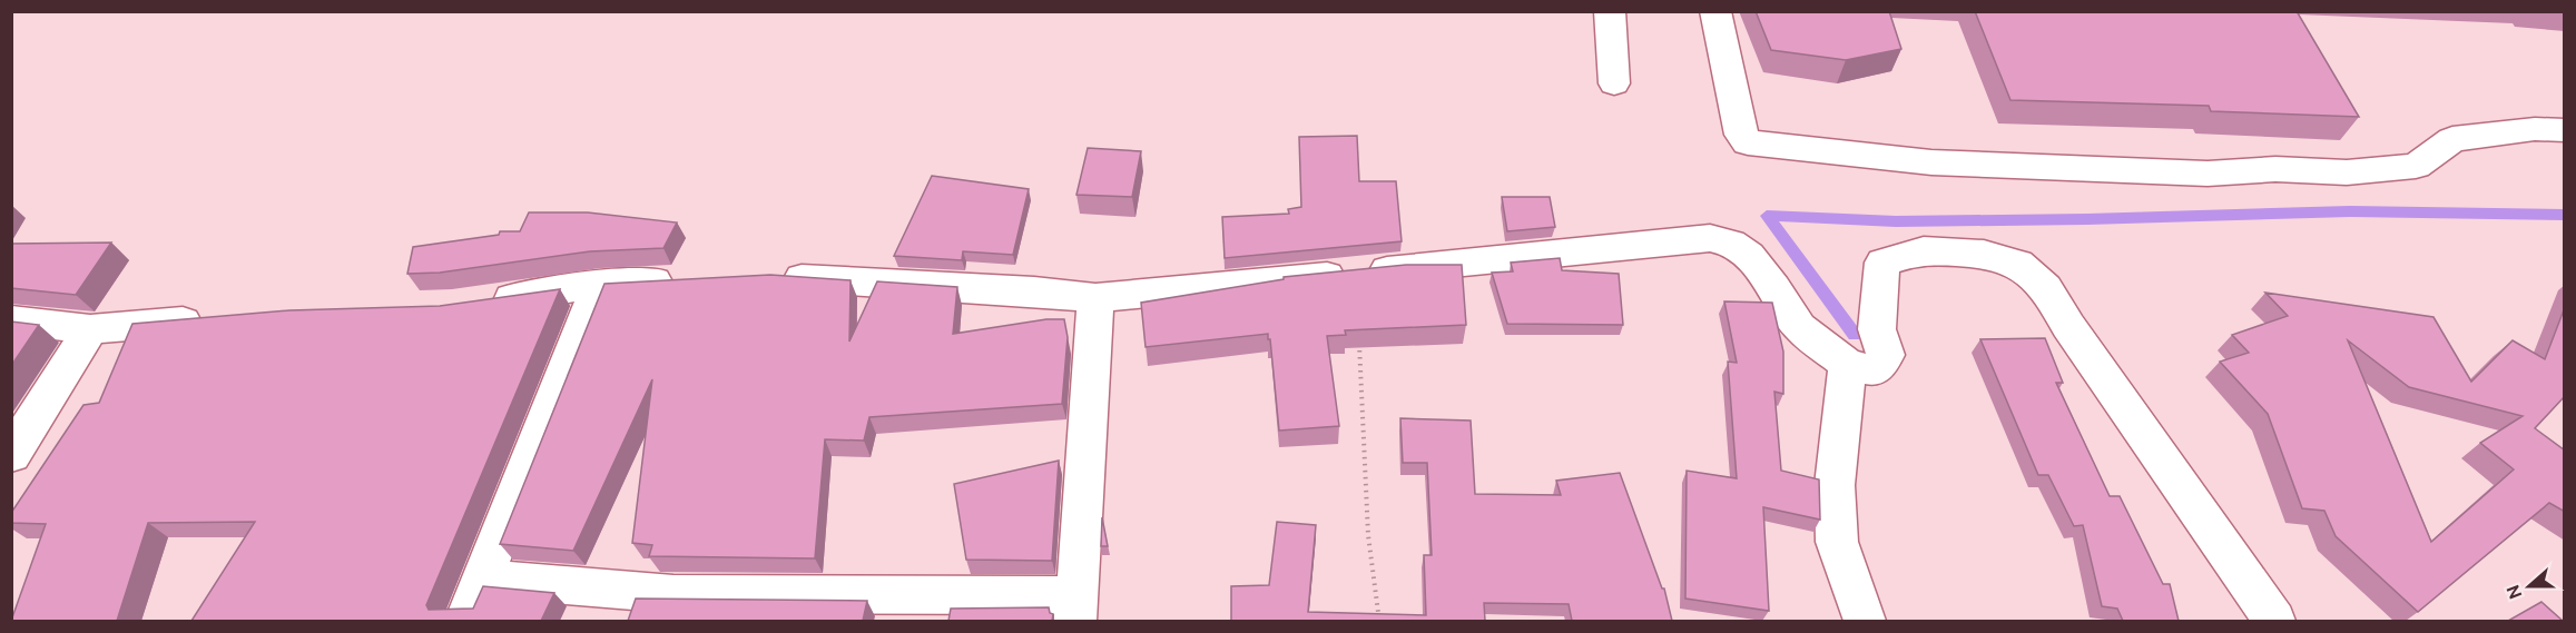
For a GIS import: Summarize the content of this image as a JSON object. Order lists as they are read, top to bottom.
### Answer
{
  "north": "left"
}
